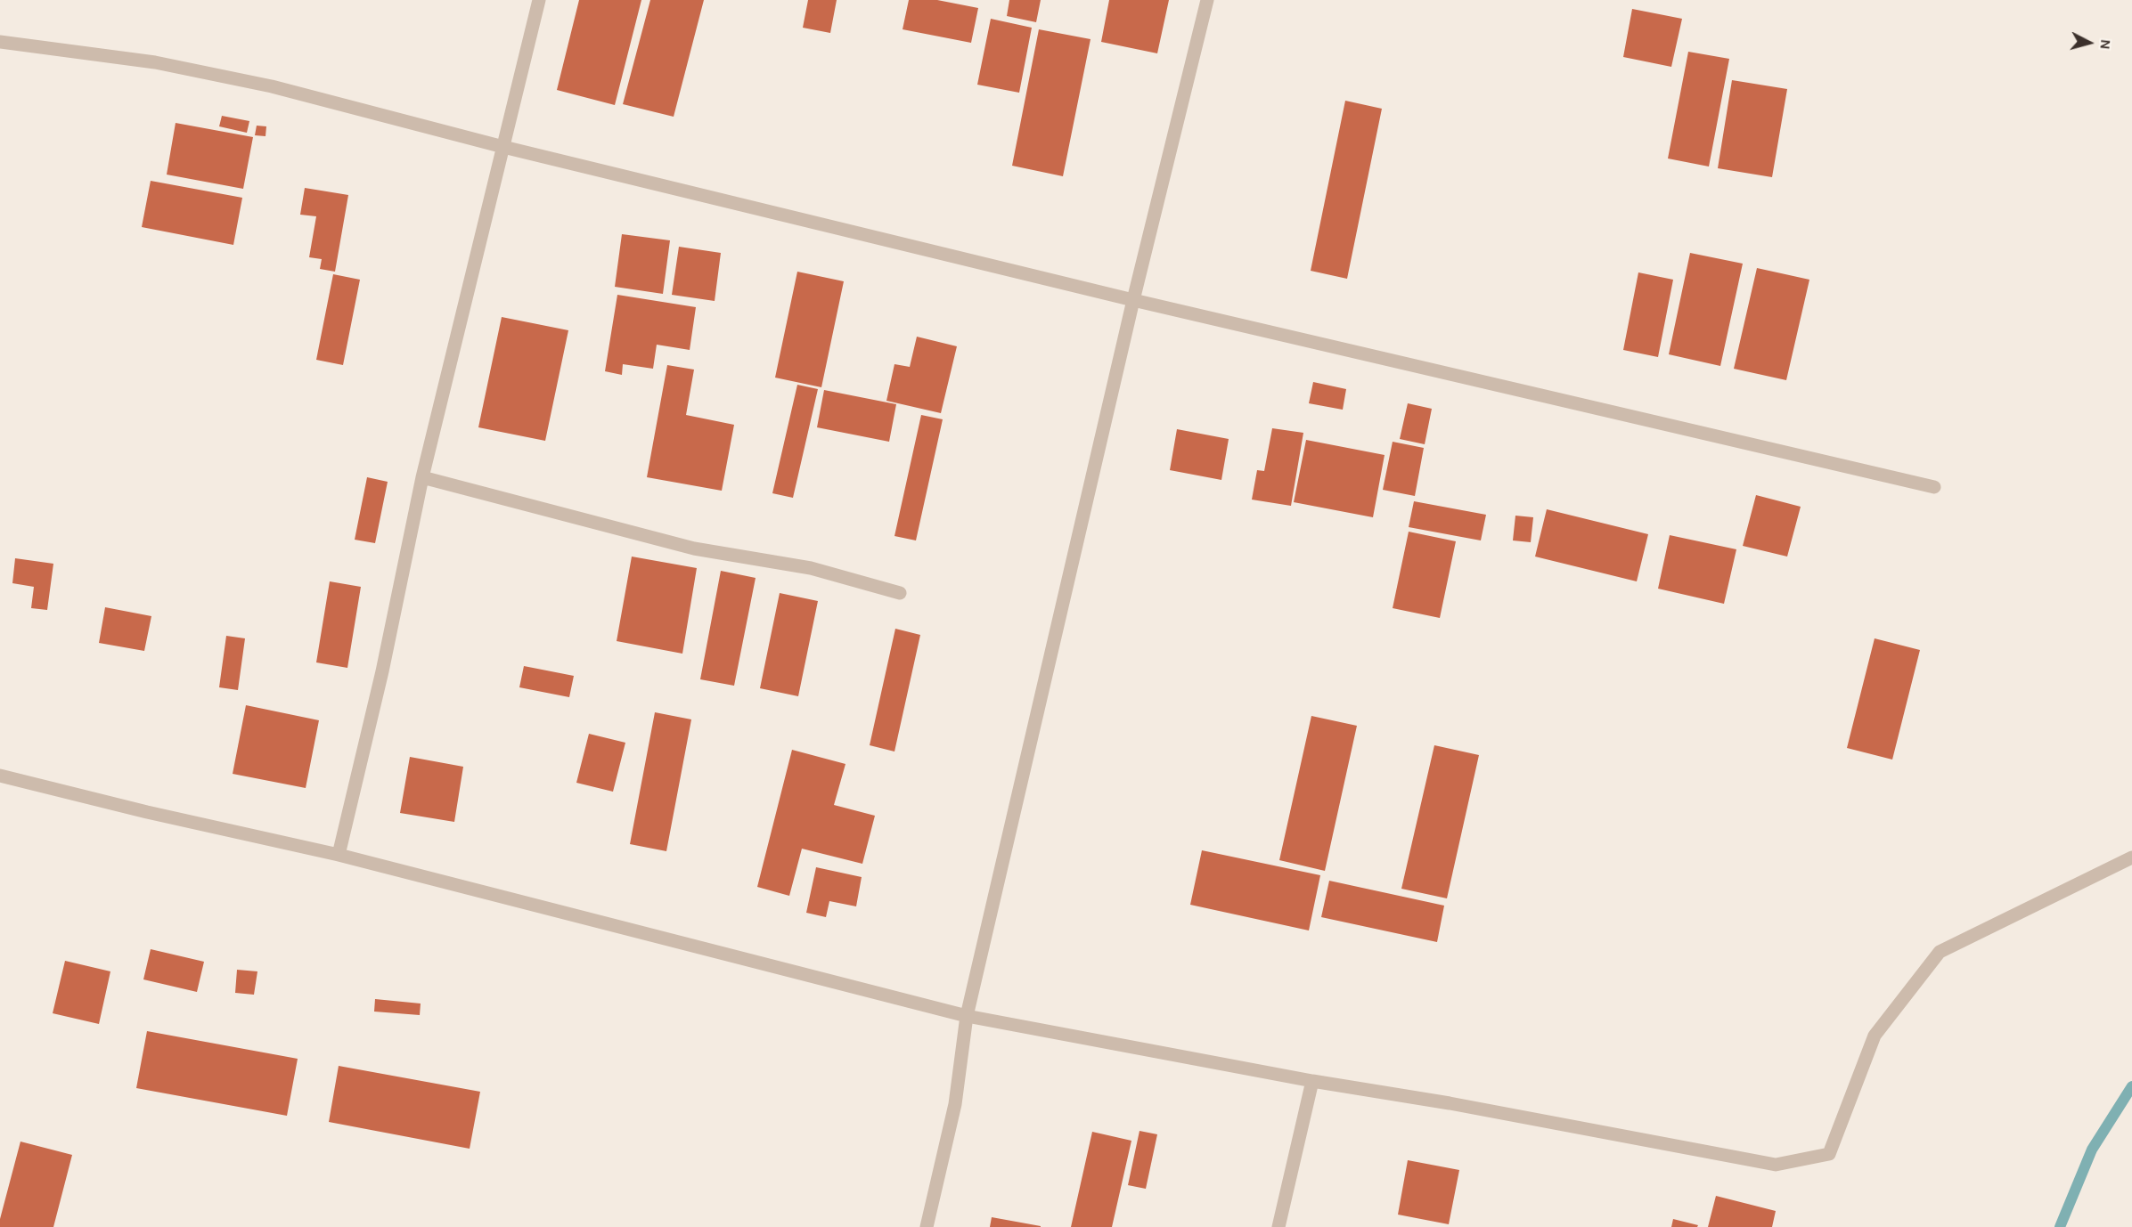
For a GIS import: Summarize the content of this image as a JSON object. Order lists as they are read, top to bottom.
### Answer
{
  "north": "right"
}
